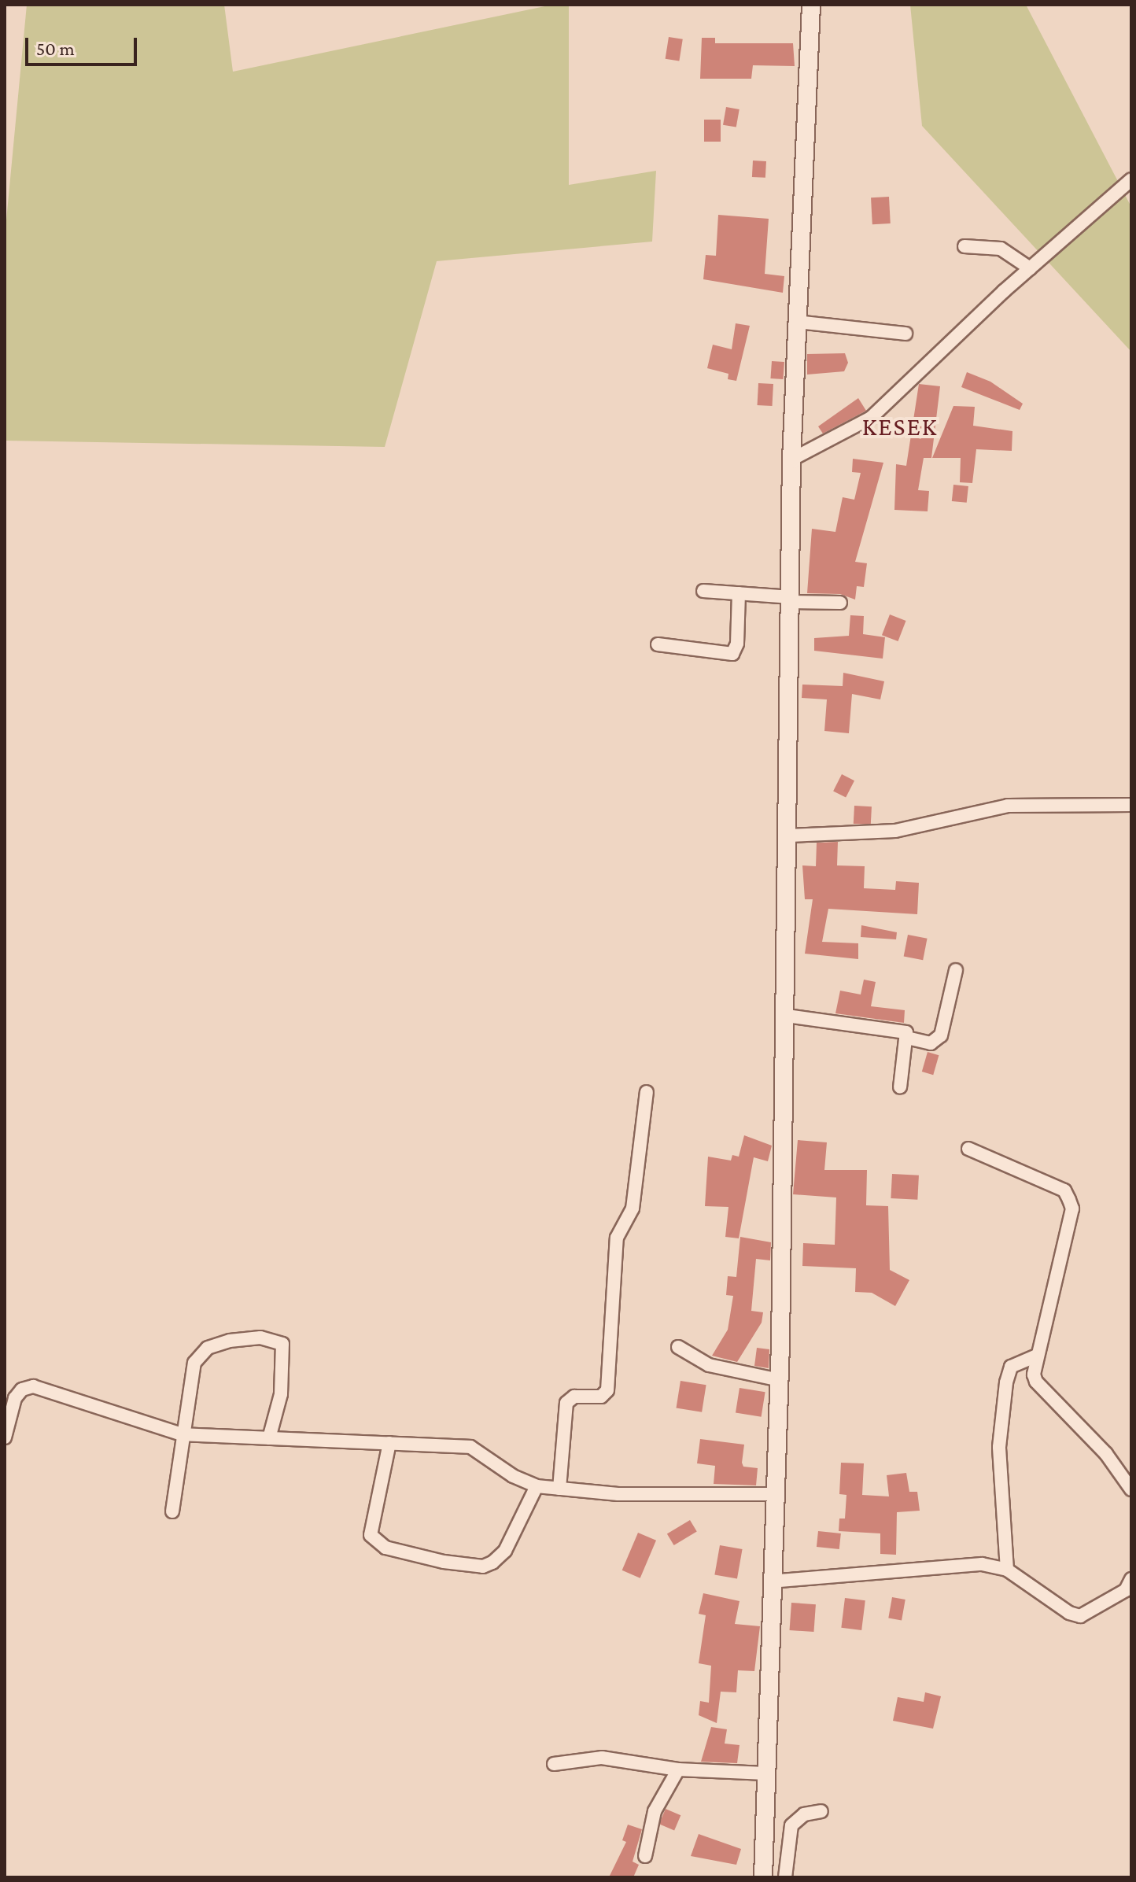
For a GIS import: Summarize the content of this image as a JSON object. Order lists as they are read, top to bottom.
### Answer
{
  "districts": ["KESEK"],
  "scale_bar": "50 m"
}
